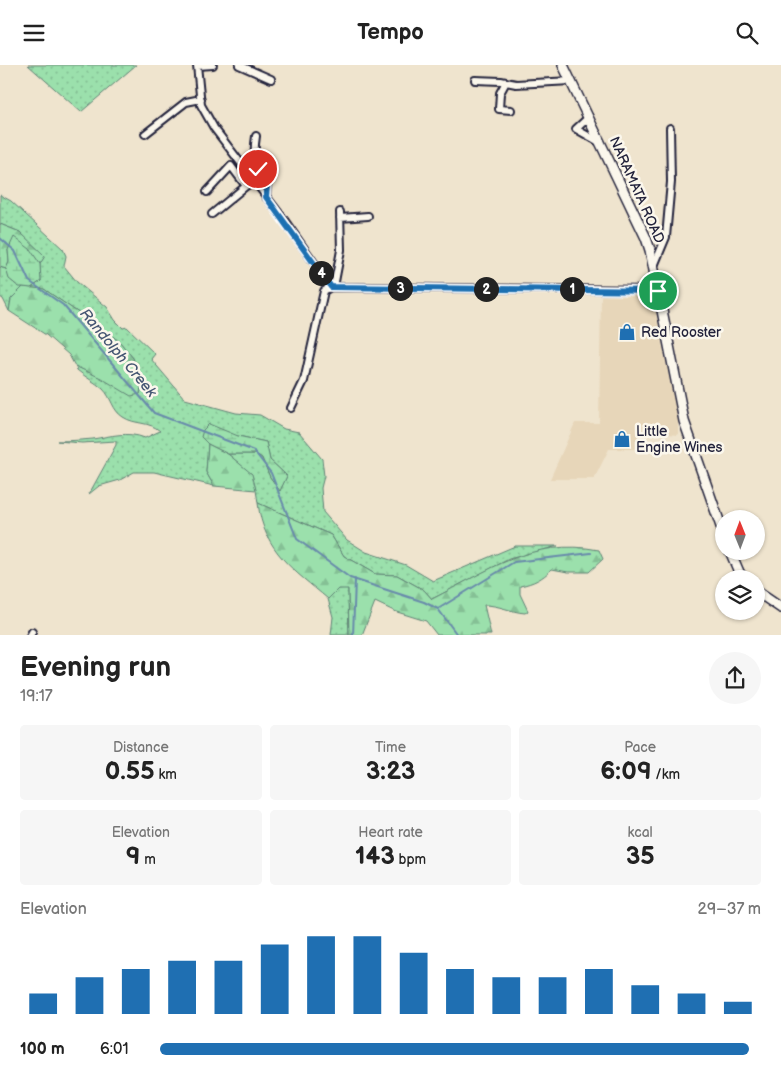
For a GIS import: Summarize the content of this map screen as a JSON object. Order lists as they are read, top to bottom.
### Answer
{
  "streets": {
    "main road": ["NARAMATA ROAD"]
  },
  "water": ["Randolph Creek"],
  "places": {
    "shop": ["Red Rooster", "Little Engine Wines"]
  },
  "north": "top",
  "page": {
    "header": "Tempo",
    "pins": [
      "4",
      "3",
      "1",
      "2"
    ],
    "heading": ["Evening run", "19:17"],
    "stats": [
      ["Distance", "0.55 km"],
      ["Time", "3:23"],
      ["Pace", "6:09 /km"],
      ["Elevation", "9 m"],
      ["Heart rate", "143 bpm"],
      ["kcal", "35"]
    ],
    "chart": ["Elevation", "29–37 m"],
    "list": [
      {
        "name": "100 m",
        "note": "6:01"
      }
    ]
  }
}
